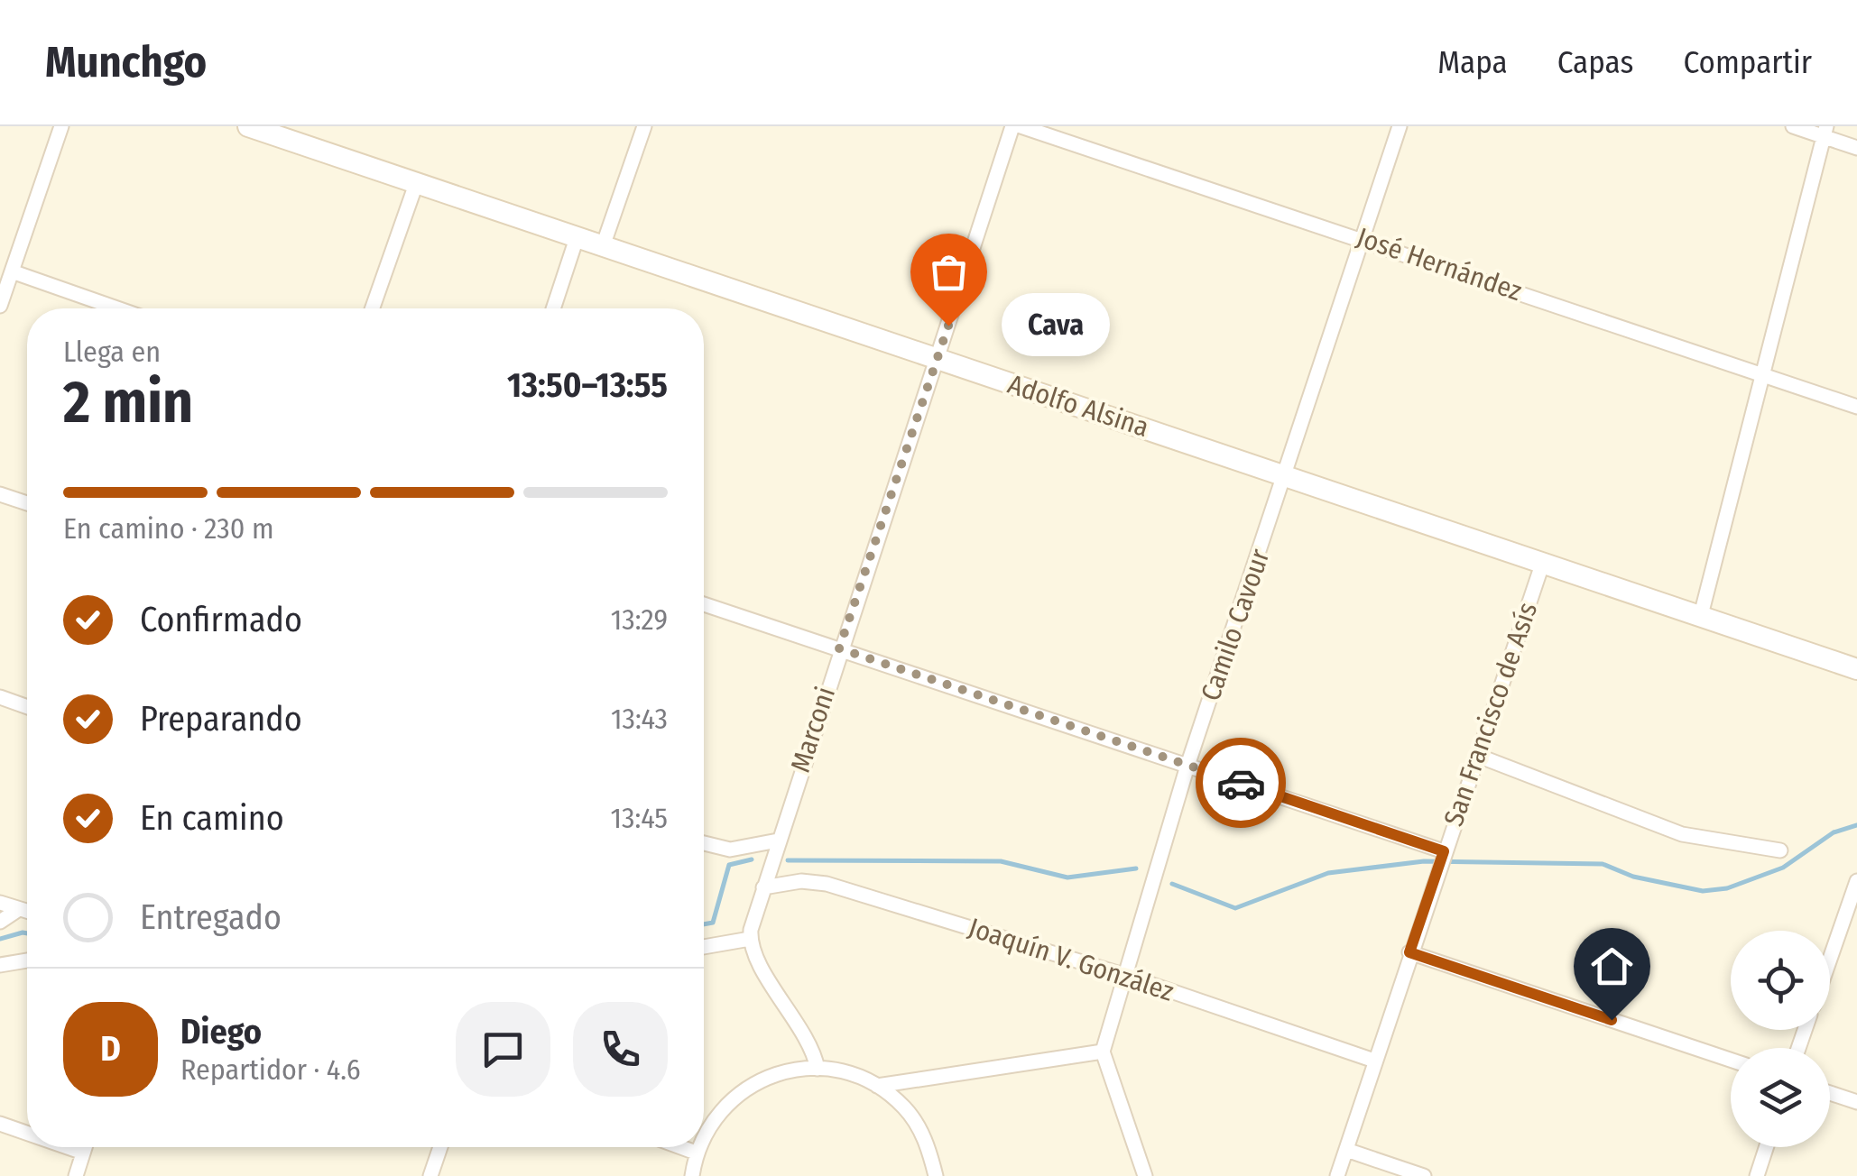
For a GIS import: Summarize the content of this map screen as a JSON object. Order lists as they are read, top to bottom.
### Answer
{
  "streets": {
    "street": [
      "José Hernández",
      "Adolfo Alsina",
      "Camilo Cavour",
      "San Francisco de Asís",
      "Marconi",
      "Joaquín V. González"
    ]
  },
  "crossings": [
    ["José Hernández", "Camilo Cavour"],
    ["Adolfo Alsina", "Camilo Cavour"],
    ["Adolfo Alsina", "San Francisco de Asís"],
    ["Adolfo Alsina", "Marconi"],
    ["Camilo Cavour", "Joaquín V. González"],
    ["San Francisco de Asís", "Joaquín V. González"],
    ["Marconi", "Joaquín V. González"]
  ],
  "places": ["Cava"],
  "page": {
    "header": "Munchgo",
    "nav": ["Mapa", "Capas", "Compartir"],
    "bubble": "Cava",
    "heading": ["2 min", "Llega en", "13:50–13:55"],
    "panel": ["Diego", "Repartidor · 4.6"],
    "bar": "En camino · 230 m",
    "list": [
      ["Confirmado", "13:29"],
      ["Preparando", "13:43"],
      ["En camino", "13:45"],
      "Entregado"
    ],
    "round": "D"
  }
}
